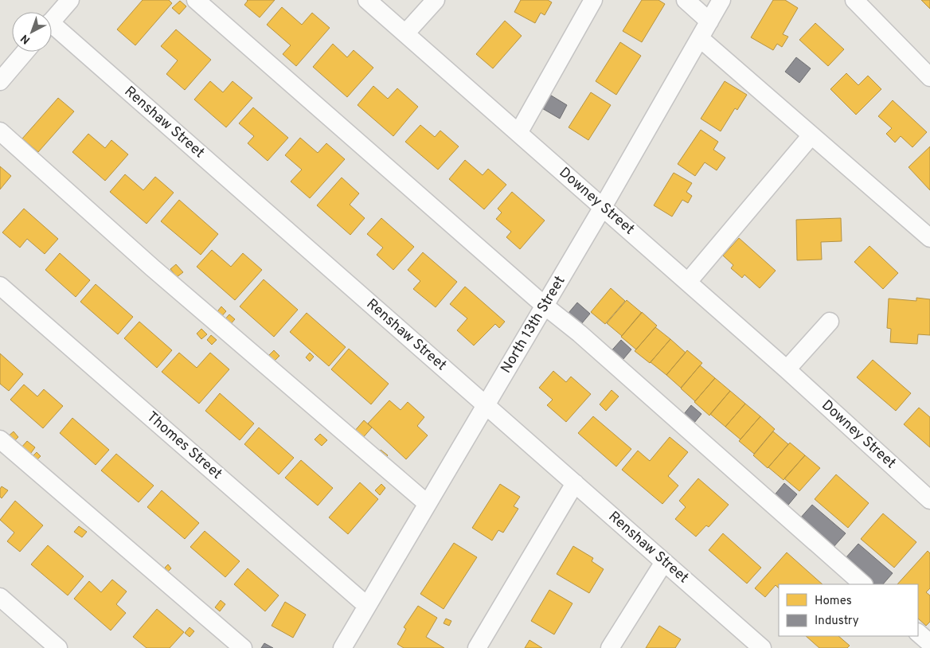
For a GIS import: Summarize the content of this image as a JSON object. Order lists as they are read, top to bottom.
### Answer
{
  "streets": {
    "street": [
      "Renshaw Street",
      "Downey Street",
      "North 13th Street",
      "Thomes Street"
    ]
  },
  "crossings": [
    ["Renshaw Street", "North 13th Street"],
    ["Downey Street", "North 13th Street"],
    ["North 13th Street", "Thomes Street"]
  ],
  "legend": ["Homes", "Industry"],
  "north": "bottom left"
}
